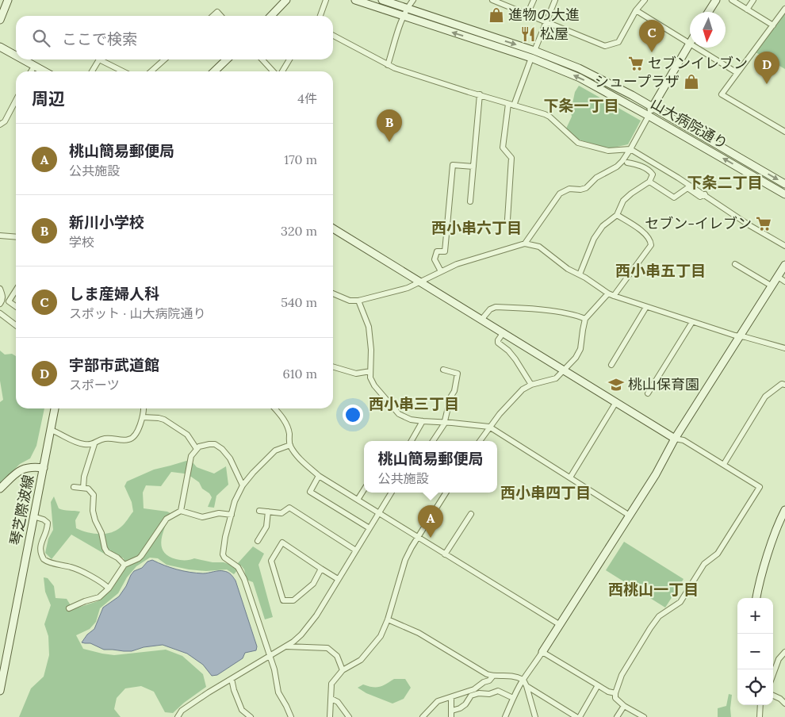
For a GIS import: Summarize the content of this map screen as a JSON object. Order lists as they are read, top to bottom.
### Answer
{
  "streets": {
    "street": ["山大病院通り", "琴芝際波線"]
  },
  "districts": [
    "下条一丁目",
    "下条二丁目",
    "西小串六丁目",
    "西小串五丁目",
    "西小串三丁目",
    "西小串四丁目",
    "西桃山一丁目"
  ],
  "places": {
    "shop": ["進物の大進", "シュープラザ"],
    "restaurant": ["松屋"],
    "supermarket": ["セブンイレブン", "セブン-イレブン"],
    "school or university": ["桃山保育園"]
  },
  "north": "bottom",
  "page": {
    "search": "ここで検索",
    "pins": [
      "C",
      "D",
      "B",
      "A"
    ],
    "heading": ["周辺", "4件"],
    "list": [
      {
        "mark": "A",
        "name": "桃山簡易郵便局",
        "note": "公共施設",
        "value": "170 m"
      },
      {
        "mark": "B",
        "name": "新川小学校",
        "note": "学校",
        "value": "320 m"
      },
      {
        "mark": "C",
        "name": "しま産婦人科",
        "note": "スポット · 山大病院通り",
        "value": "540 m"
      },
      {
        "mark": "D",
        "name": "宇部市武道館",
        "note": "スポーツ",
        "value": "610 m"
      }
    ],
    "popup": ["桃山簡易郵便局", "公共施設"],
    "map_buttons": ["+", "−"]
  }
}
